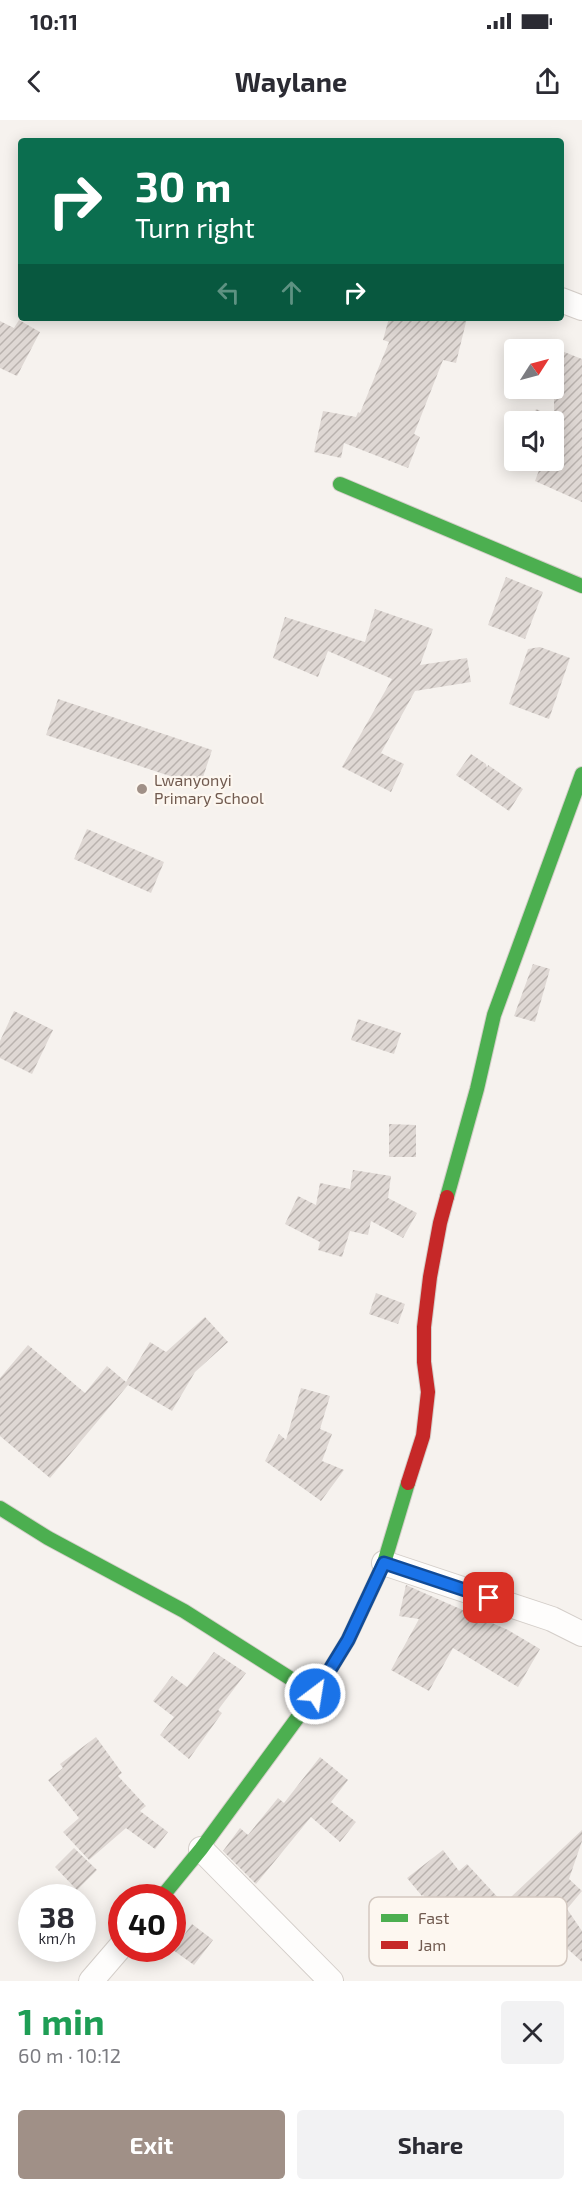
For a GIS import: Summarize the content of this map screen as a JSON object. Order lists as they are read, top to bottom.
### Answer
{
  "places": ["Lwanyonyi Primary School"],
  "legend": ["Fast", "Jam"],
  "north": "top right",
  "page": {
    "status": "10:11",
    "header": "Waylane",
    "turn": ["30 m", "Turn right"],
    "speed": "38 km/h",
    "limit": "40",
    "heading": ["1 min", "60 m · 10:12"],
    "buttons": ["Exit", "Share"]
  }
}
